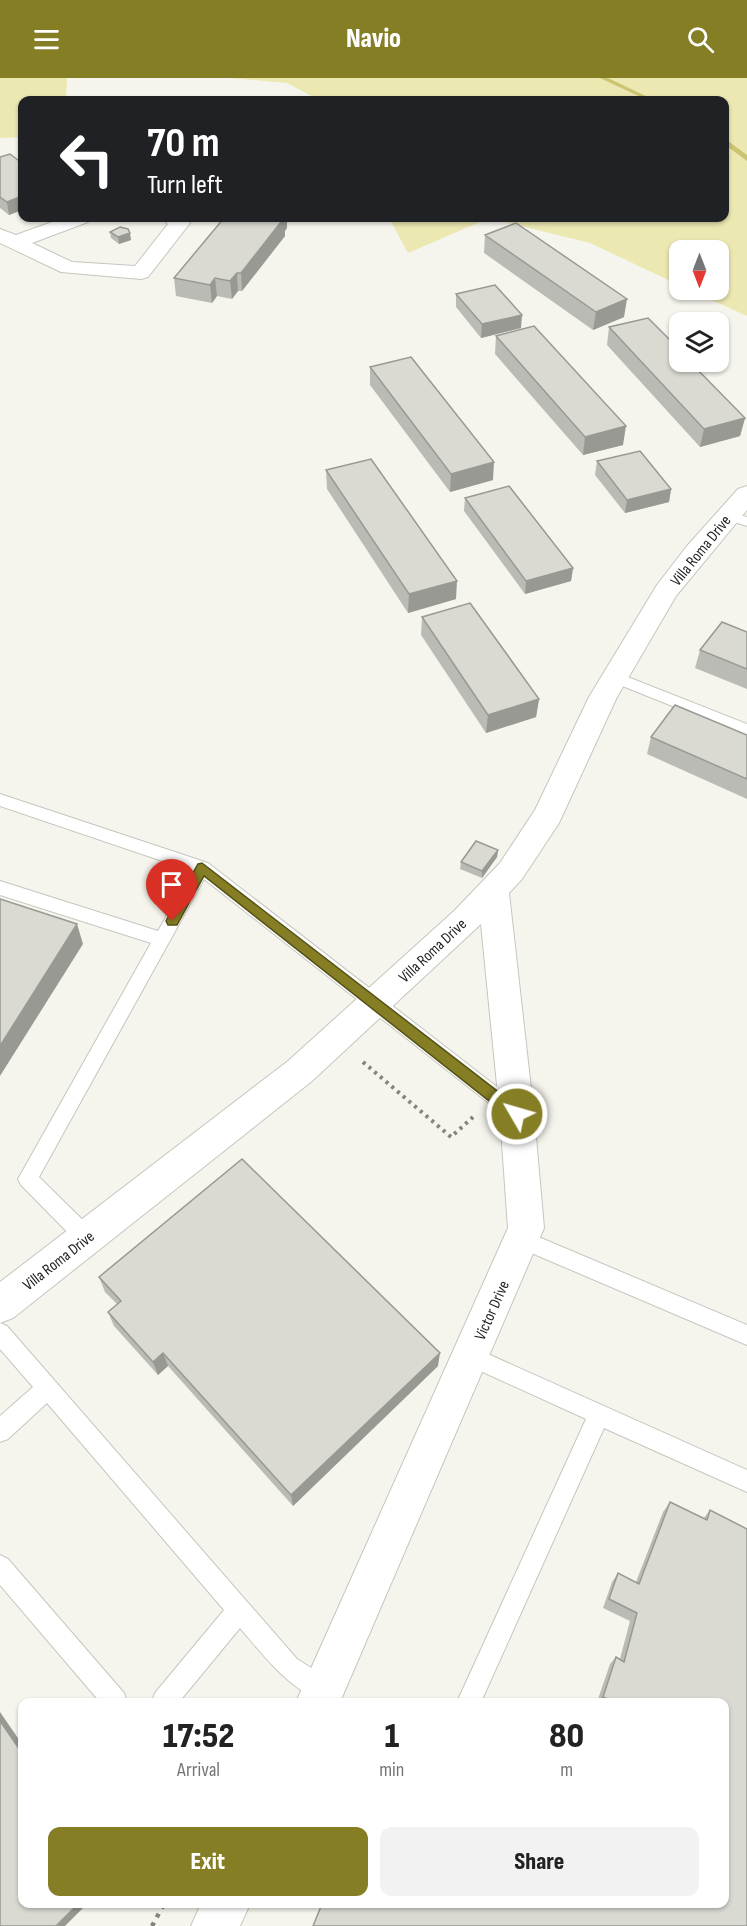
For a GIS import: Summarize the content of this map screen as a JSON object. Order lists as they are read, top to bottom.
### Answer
{
  "streets": {
    "street": ["Villa Roma Drive", "Victor Drive"]
  },
  "crossings": [
    ["Villa Roma Drive", "Victor Drive"]
  ],
  "north": "bottom",
  "page": {
    "header": "Navio",
    "turn": ["70 m", "Turn left"],
    "eta": [
      "17:52",
      "Arrival",
      "1",
      "min",
      "80",
      "m"
    ],
    "buttons": ["Exit", "Share"]
  }
}
